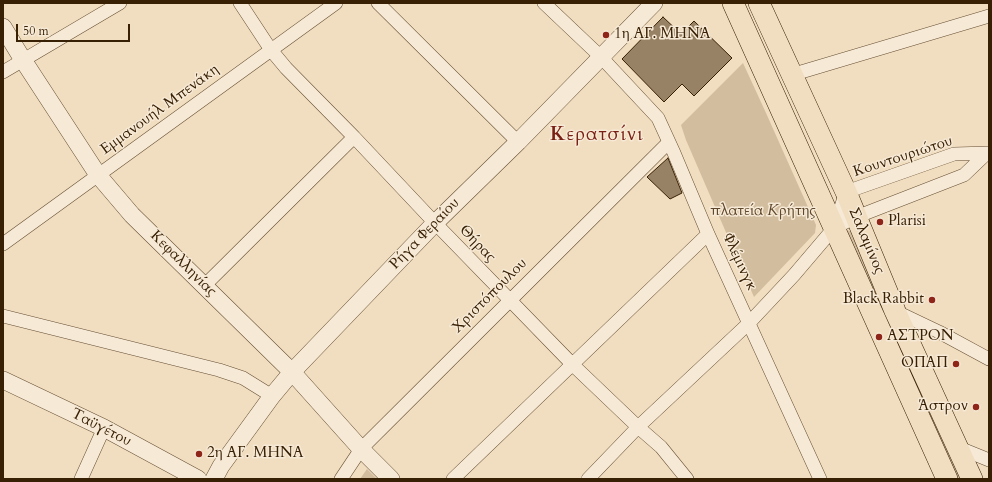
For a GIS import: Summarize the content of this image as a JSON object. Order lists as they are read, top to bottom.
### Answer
{
  "streets": {
    "main road": ["Σαλαμίνος"],
    "street": [
      "Εμμανουήλ Μπενάκη",
      "Κουντουριώτου",
      "Ρήγα Φεραίου",
      "Θήρας",
      "Φλέμινγκ",
      "Κεφαλληνίας",
      "Χριστόπουλου",
      "Ταϋγέτου"
    ]
  },
  "crossings": [
    ["Εμμανουήλ Μπενάκη", "Θήρας"],
    ["Εμμανουήλ Μπενάκη", "Κεφαλληνίας"],
    ["Κουντουριώτου", "Σαλαμίνος"],
    ["Ρήγα Φεραίου", "Θήρας"],
    ["Ρήγα Φεραίου", "Φλέμινγκ"],
    ["Ρήγα Φεραίου", "Κεφαλληνίας"],
    ["Θήρας", "Χριστόπουλου"],
    ["Φλέμινγκ", "Χριστόπουλου"],
    ["Κεφαλληνίας", "Χριστόπουλου"]
  ],
  "districts": ["Κερατσίνι"],
  "parks": ["πλατεία Κρήτης"],
  "places": [
    "1η ΑΓ. ΜΗΝΑ",
    "Plarisi",
    "Black Rabbit",
    "ΑΣΤΡΟΝ",
    "ΟΠΑΠ",
    "Άστρον",
    "2η ΑΓ. ΜΗΝΑ"
  ],
  "scale_bar": "50 m"
}
